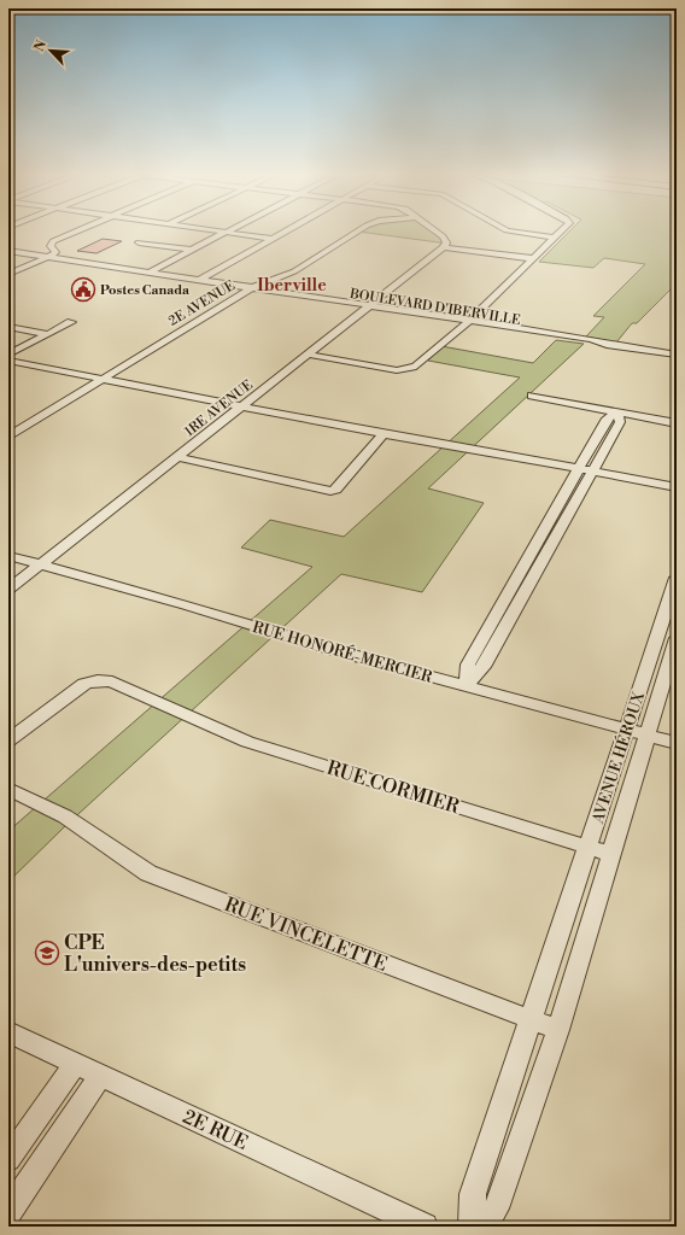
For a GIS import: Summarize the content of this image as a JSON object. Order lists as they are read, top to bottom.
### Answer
{
  "streets": {
    "street": [
      "2E AVENUE",
      "BOULEVARD D'IBERVILLE",
      "1RE AVENUE",
      "RUE HONORÉ-MERCIER",
      "AVENUE HÉROUX",
      "RUE CORMIER",
      "RUE VINCELETTE",
      "2E RUE"
    ]
  },
  "crossings": [
    ["2E AVENUE", "BOULEVARD D'IBERVILLE"],
    ["BOULEVARD D'IBERVILLE", "1RE AVENUE"],
    ["1RE AVENUE", "RUE HONORÉ-MERCIER"],
    ["RUE HONORÉ-MERCIER", "AVENUE HÉROUX"],
    ["AVENUE HÉROUX", "RUE CORMIER"],
    ["AVENUE HÉROUX", "RUE VINCELETTE"]
  ],
  "districts": ["Iberville"],
  "places": {
    "public building": ["Postes Canada"],
    "school or university": ["CPE L'univers-des-petits"]
  },
  "north": "top left"
}
